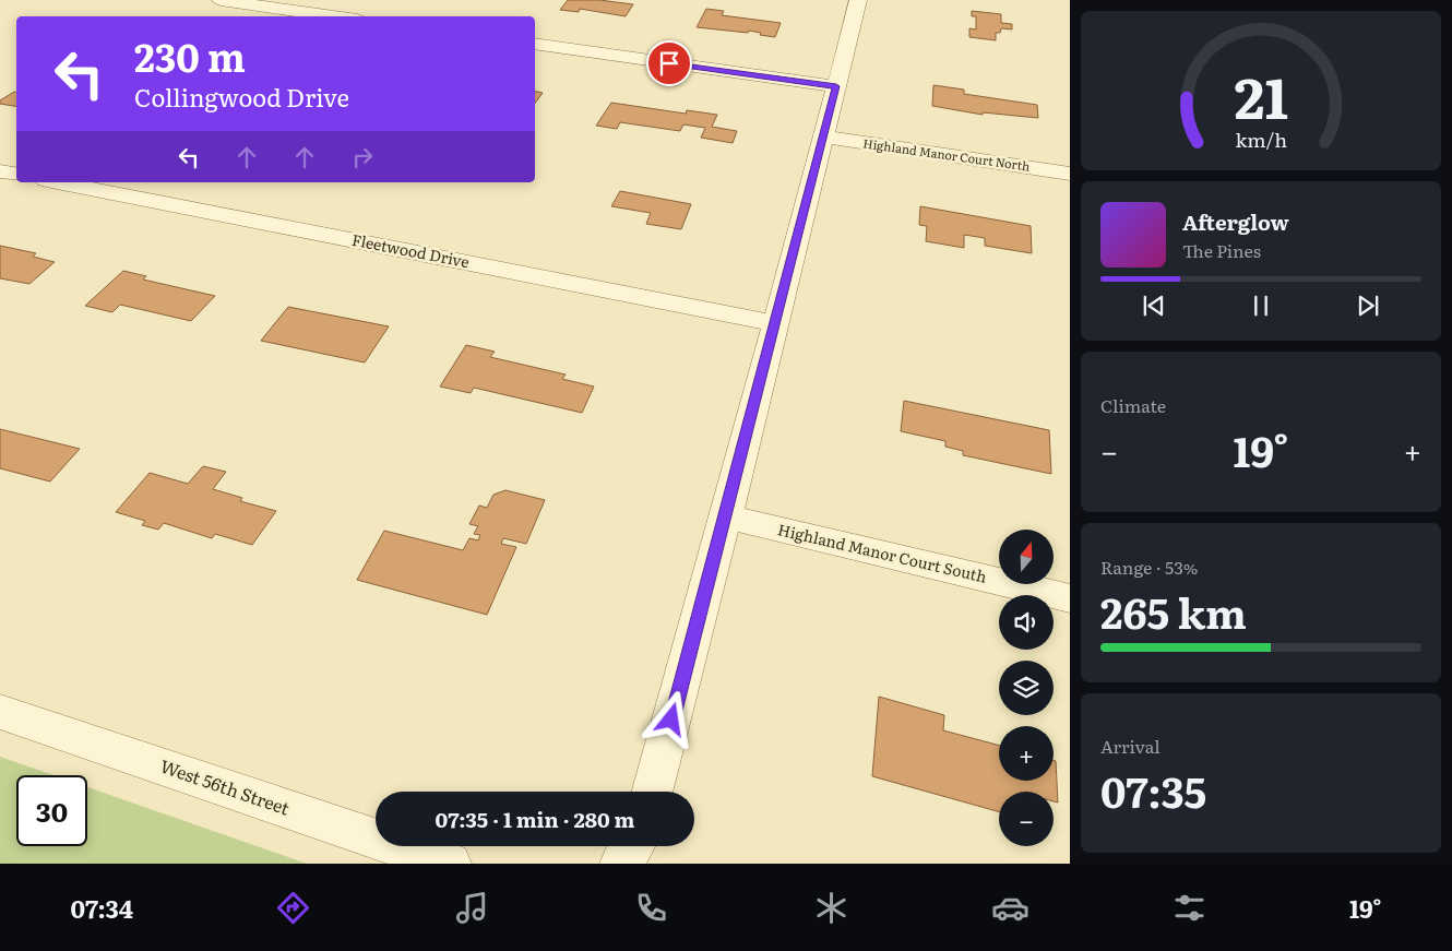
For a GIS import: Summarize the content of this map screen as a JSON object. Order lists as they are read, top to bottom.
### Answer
{
  "streets": {
    "street": [
      "Highland Manor Court North",
      "Fleetwood Drive",
      "Highland Manor Court South",
      "West 56th Street"
    ]
  },
  "north": "top",
  "page": {
    "turn": ["230 m", "Collingwood Drive"],
    "song": ["Afterglow", "The Pines"],
    "tile": [
      "Climate",
      ["Range · 53%", "265 km"],
      ["Arrival", "07:35"]
    ],
    "heat": ["−", "19°", "+"],
    "map_buttons": ["+", "−"],
    "limit": "30",
    "trip": "07:35 · 1 min · 280 m",
    "tabs": ["07:34", "19°"],
    "gauge": ["21", "km/h"]
  }
}
